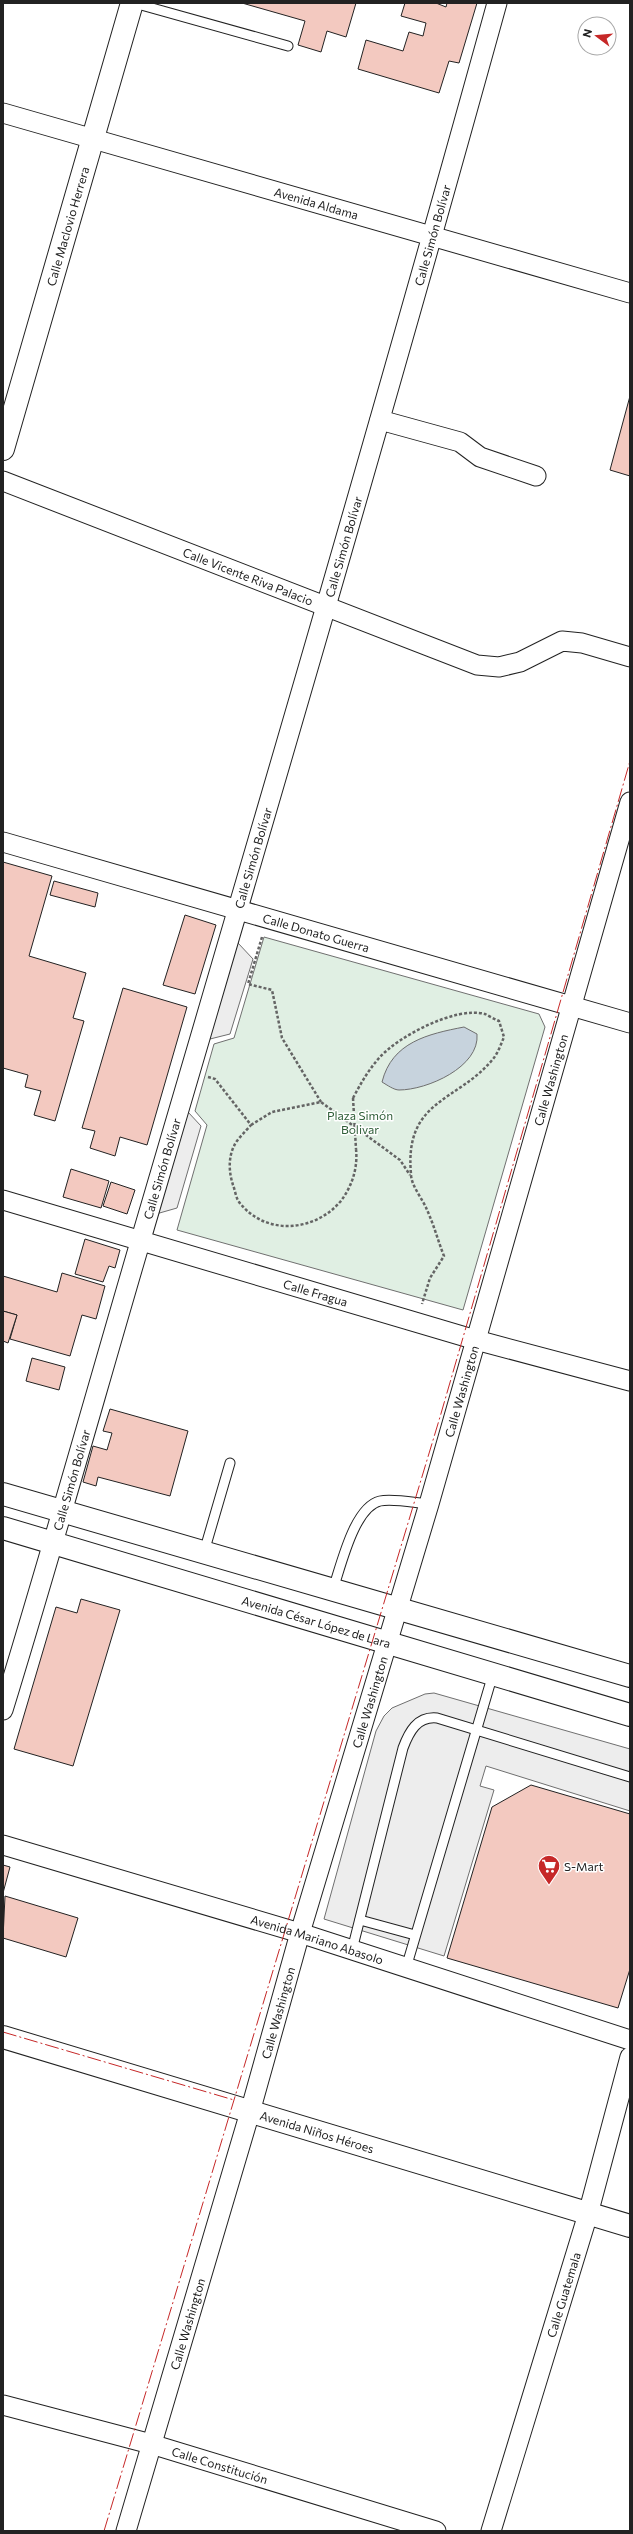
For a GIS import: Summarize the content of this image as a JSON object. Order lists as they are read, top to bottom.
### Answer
{
  "streets": {
    "main road": ["Calle Maclovio Herrera", "Avenida César López de Lara", "Avenida Niños Héroes"],
    "street": [
      "Avenida Aldama",
      "Calle Simón Bolívar",
      "Calle Vicente Riva Palacio",
      "Calle Donato Guerra",
      "Calle Washington",
      "Calle Fragua",
      "Avenida Mariano Abasolo",
      "Calle Guatemala",
      "Calle Constitución"
    ]
  },
  "crossings": [
    ["Avenida Aldama", "Calle Maclovio Herrera"],
    ["Avenida Aldama", "Calle Simón Bolívar"],
    ["Calle Simón Bolívar", "Calle Vicente Riva Palacio"],
    ["Calle Simón Bolívar", "Calle Donato Guerra"],
    ["Calle Simón Bolívar", "Calle Fragua"],
    ["Calle Simón Bolívar", "Avenida César López de Lara"],
    ["Calle Donato Guerra", "Calle Washington"],
    ["Calle Washington", "Calle Fragua"],
    ["Calle Washington", "Avenida César López de Lara"],
    ["Calle Washington", "Avenida Mariano Abasolo"],
    ["Calle Washington", "Avenida Niños Héroes"],
    ["Calle Washington", "Calle Constitución"],
    ["Avenida Niños Héroes", "Calle Guatemala"]
  ],
  "parks": ["Plaza Simón Bolivar"],
  "places": {
    "supermarket": ["S-Mart"]
  },
  "north": "left"
}
